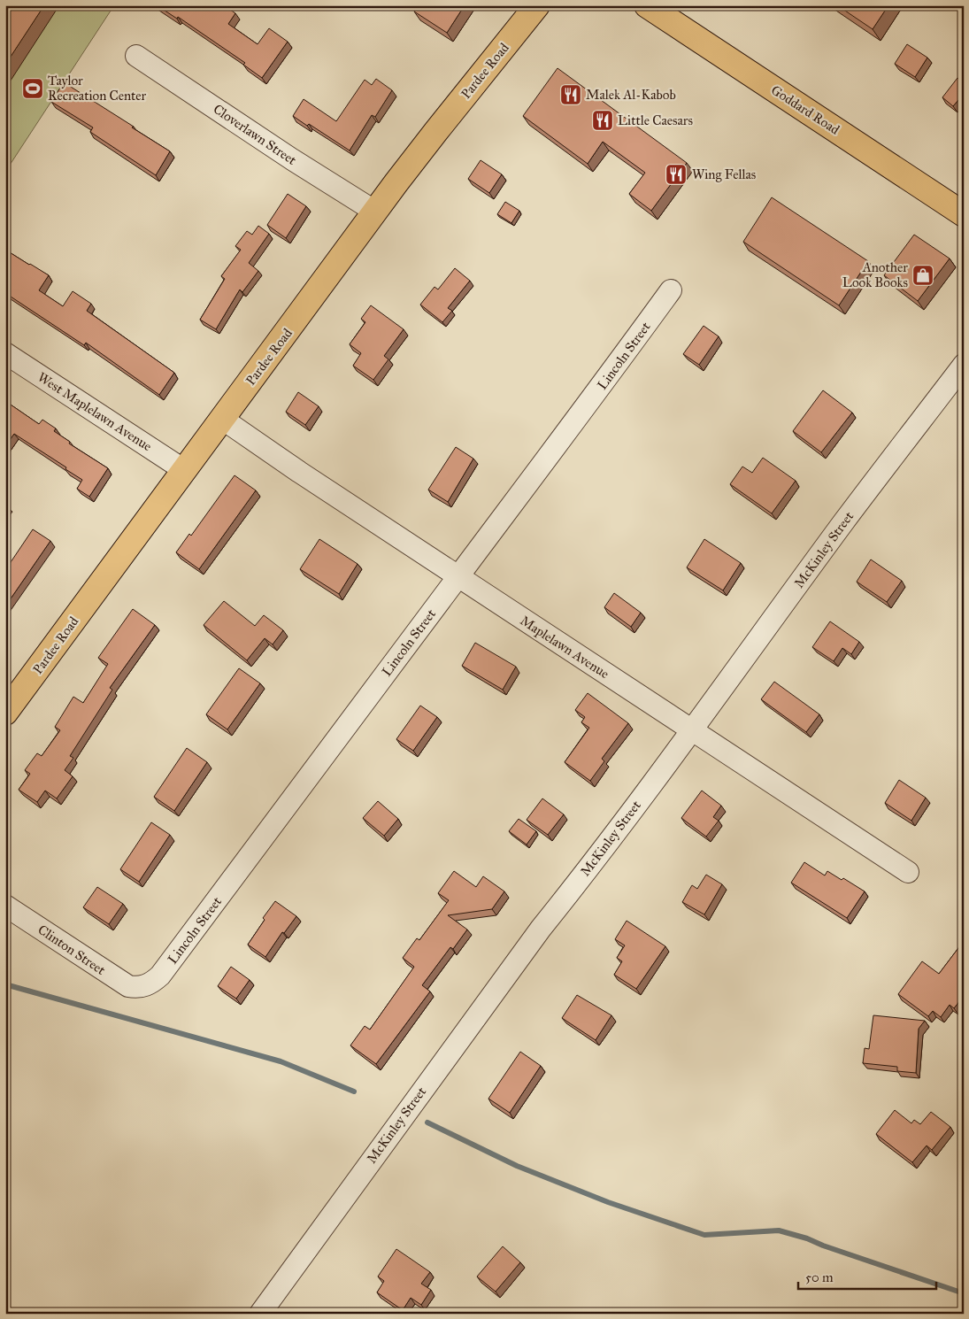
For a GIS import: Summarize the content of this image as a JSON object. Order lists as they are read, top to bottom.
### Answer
{
  "streets": {
    "main road": ["Pardee Road", "Goddard Road"],
    "street": [
      "Cloverlawn Street",
      "Lincoln Street",
      "West Maplelawn Avenue",
      "McKinley Street",
      "Maplelawn Avenue",
      "Clinton Street"
    ]
  },
  "crossings": [
    ["Pardee Road", "Cloverlawn Street"],
    ["Pardee Road", "West Maplelawn Avenue"],
    ["Pardee Road", "Maplelawn Avenue"],
    ["Lincoln Street", "Maplelawn Avenue"],
    ["Lincoln Street", "Clinton Street"],
    ["McKinley Street", "Maplelawn Avenue"]
  ],
  "places": {
    "sports": ["Taylor Recreation Center"],
    "restaurant": ["Malek Al-Kabob", "Little Caesars", "Wing Fellas"],
    "shop": ["Another Look Books"]
  },
  "scale_bar": "50 m"
}
